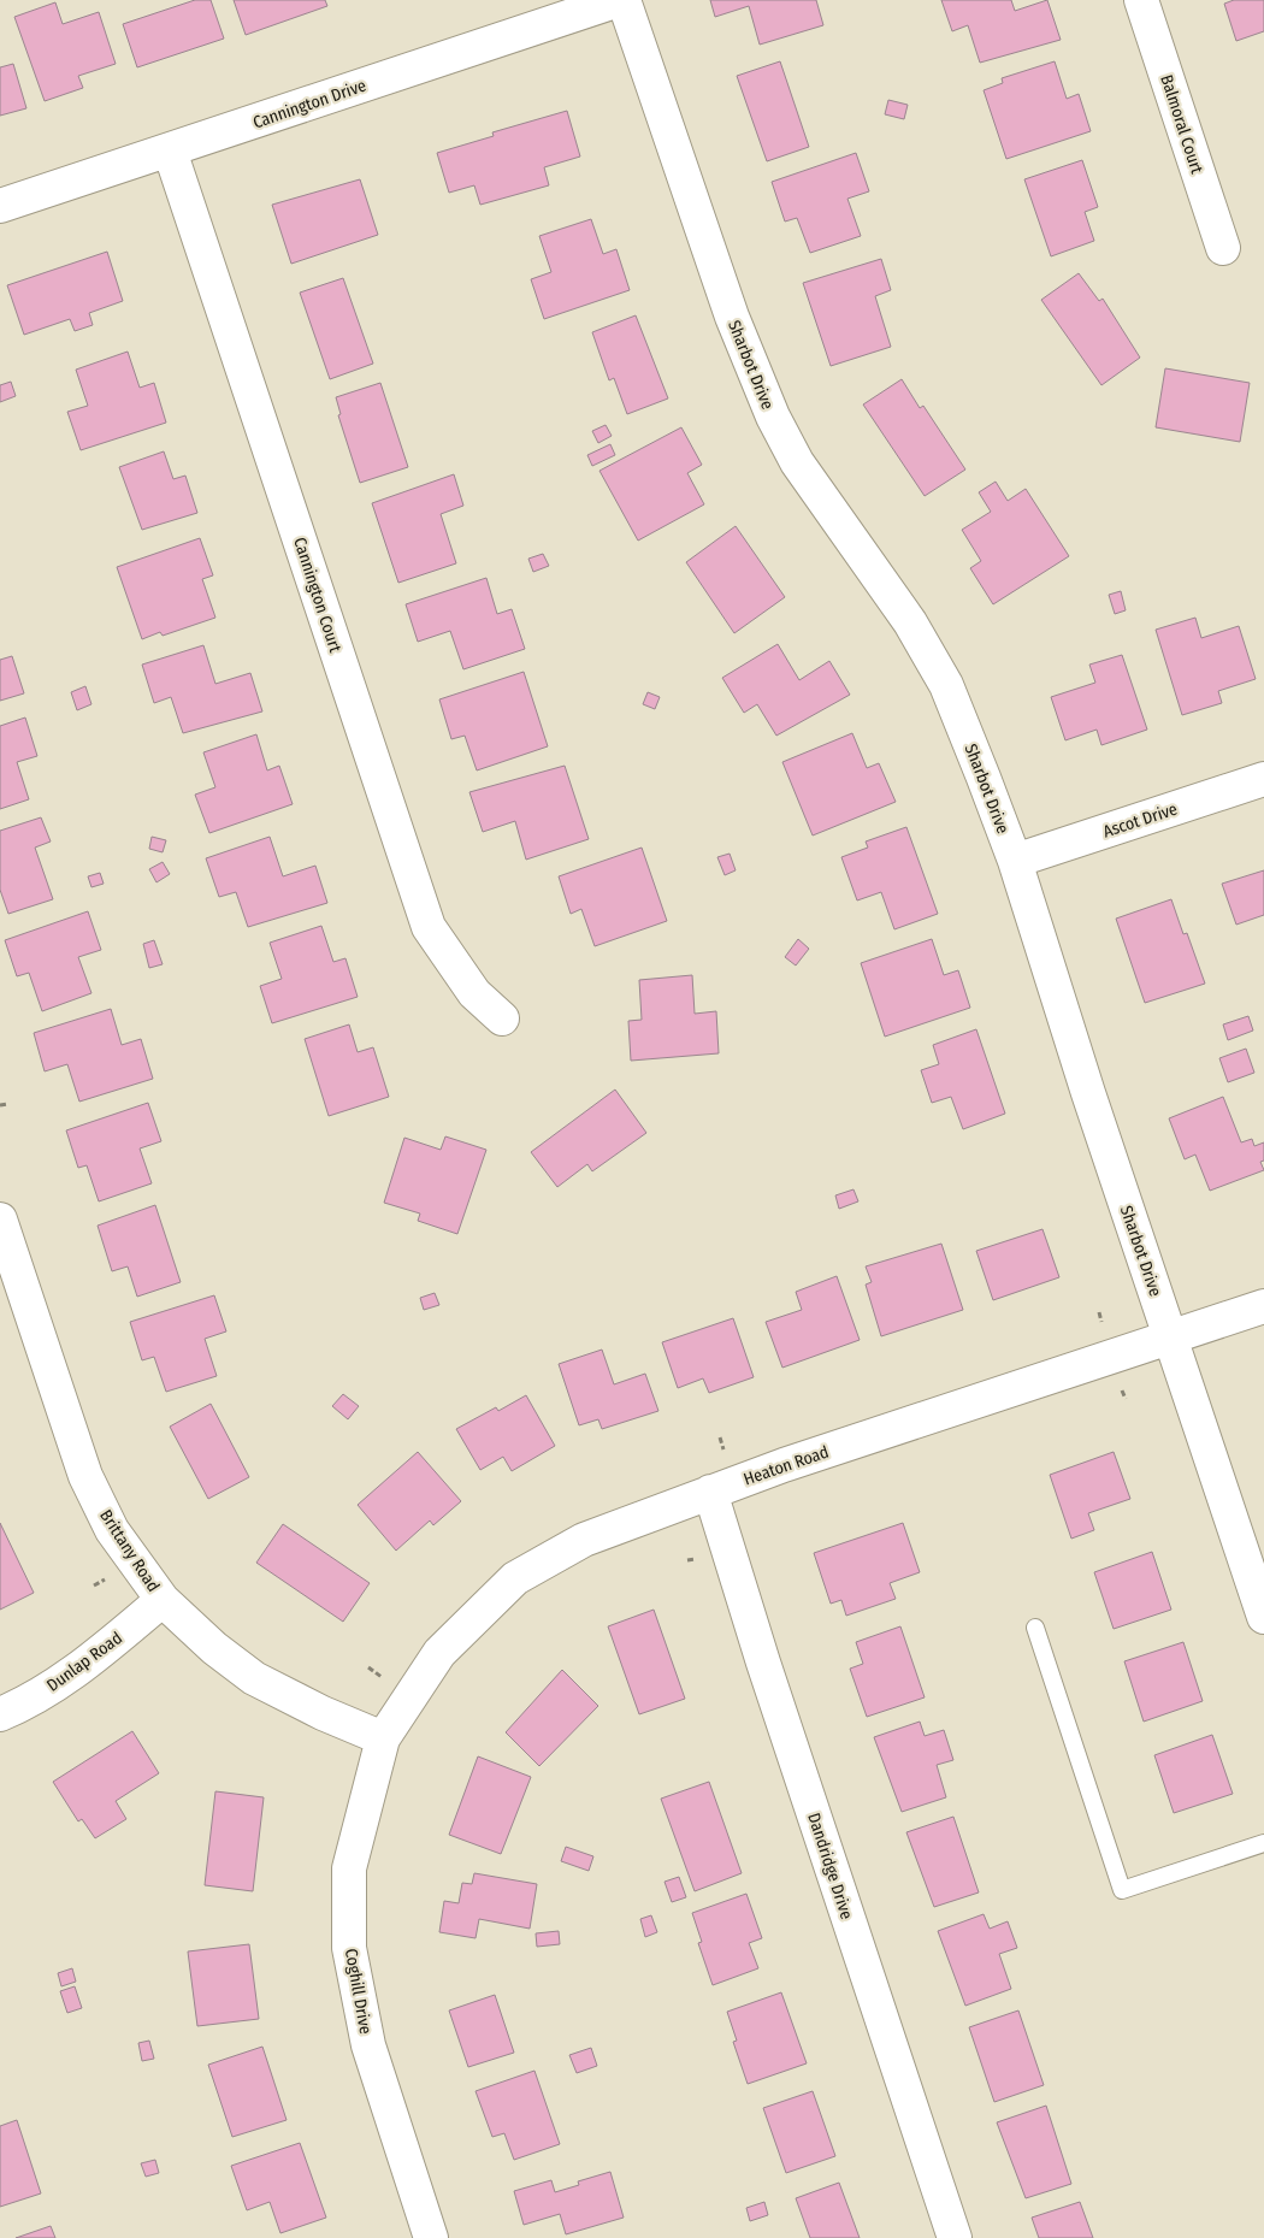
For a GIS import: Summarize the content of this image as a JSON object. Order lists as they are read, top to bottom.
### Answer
{
  "streets": {
    "street": [
      "Cannington Drive",
      "Balmoral Court",
      "Sharbot Drive",
      "Cannington Court",
      "Ascot Drive",
      "Heaton Road",
      "Brittany Road",
      "Dunlap Road",
      "Dandridge Drive",
      "Coghill Drive"
    ]
  },
  "crossings": [
    ["Cannington Drive", "Cannington Court"],
    ["Sharbot Drive", "Ascot Drive"],
    ["Sharbot Drive", "Heaton Road"],
    ["Heaton Road", "Brittany Road"],
    ["Heaton Road", "Dandridge Drive"],
    ["Heaton Road", "Coghill Drive"],
    ["Brittany Road", "Dunlap Road"],
    ["Brittany Road", "Coghill Drive"]
  ]
}
